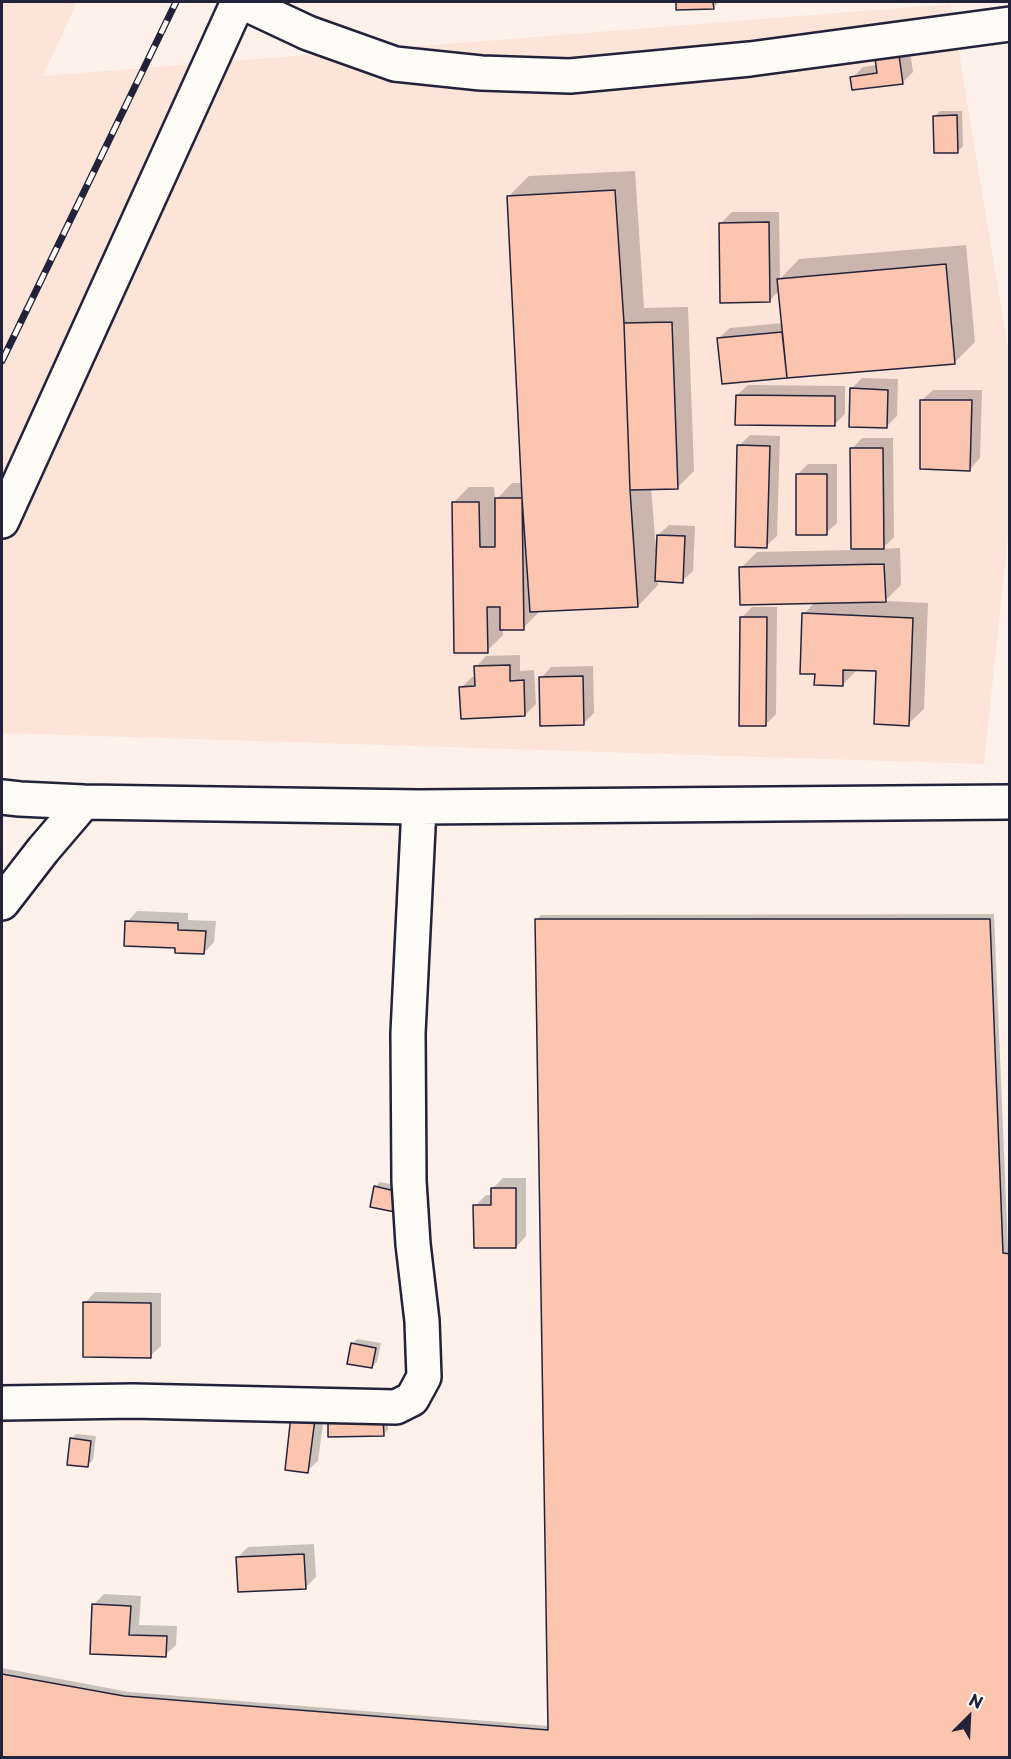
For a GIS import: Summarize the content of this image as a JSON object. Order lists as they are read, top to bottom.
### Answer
{
  "north": "top right"
}
